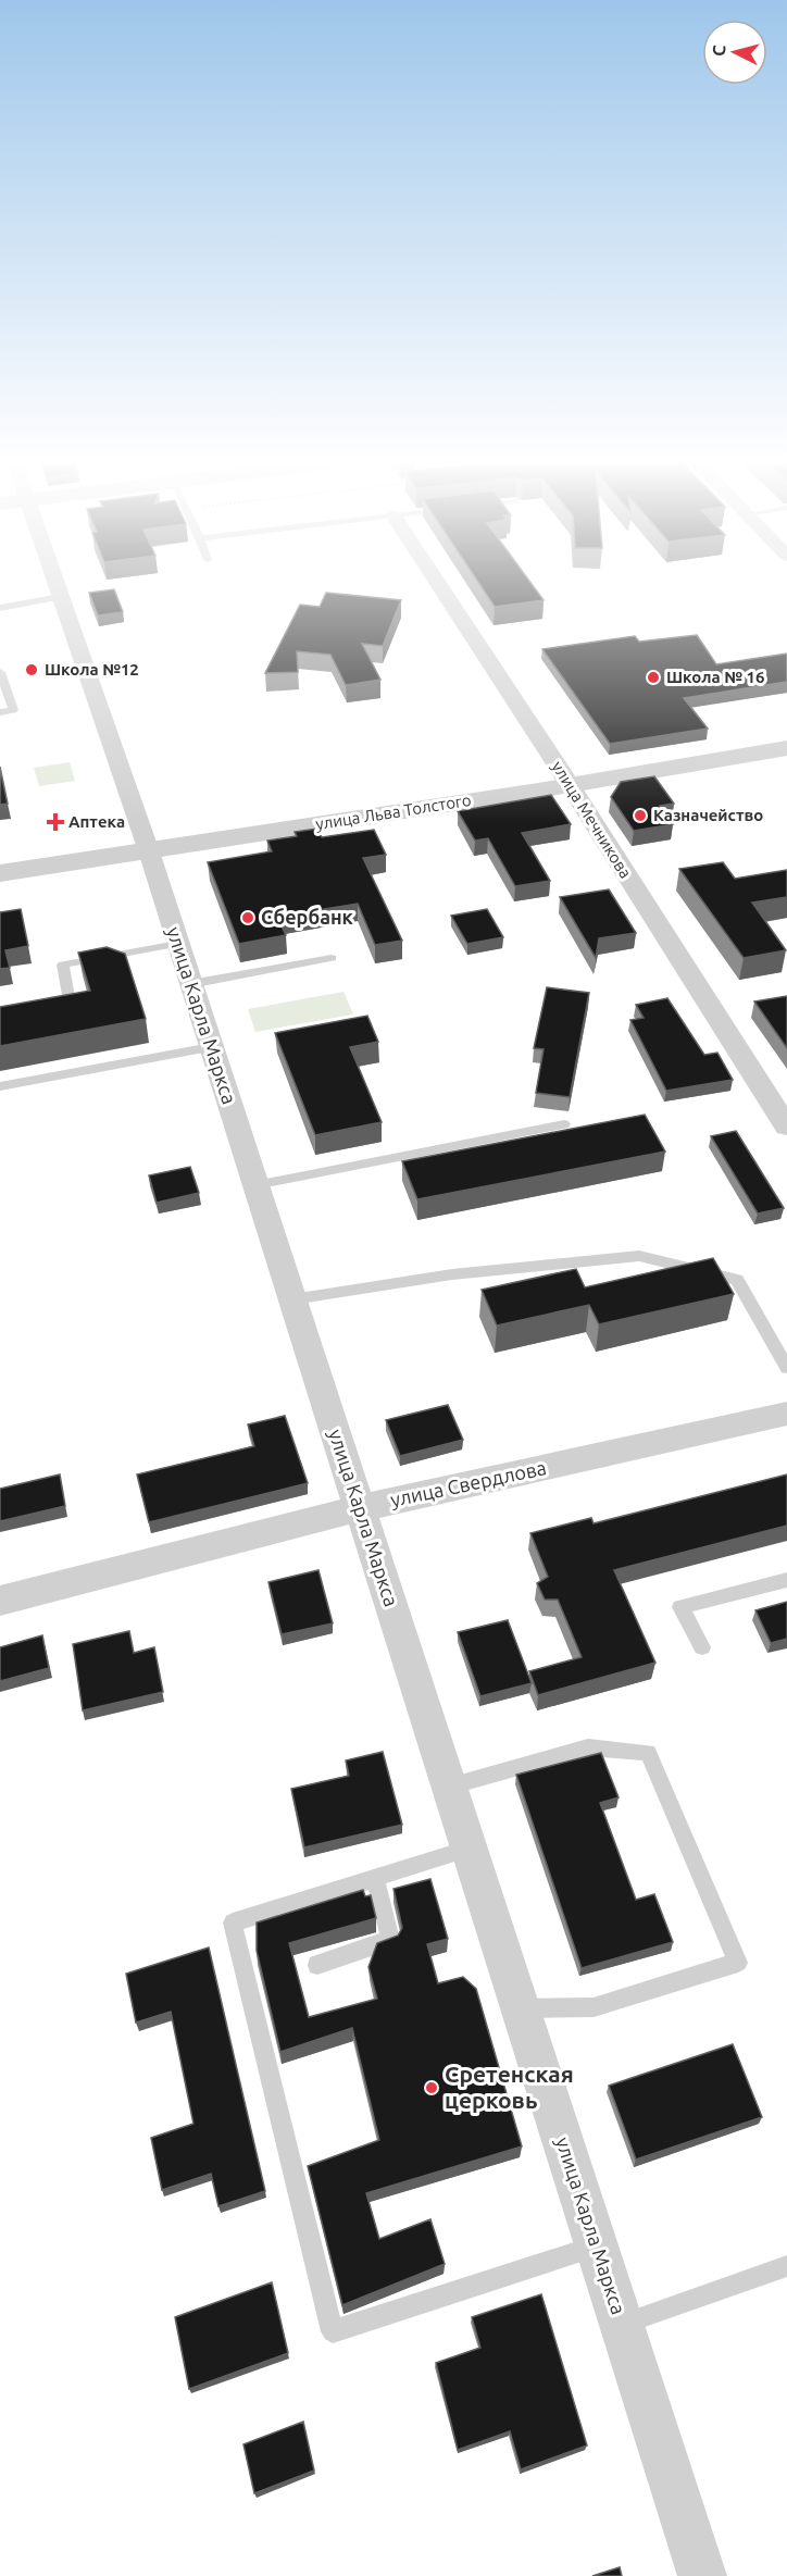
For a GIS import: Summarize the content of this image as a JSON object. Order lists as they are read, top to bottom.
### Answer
{
  "streets": {
    "street": [
      "улица Льва Толстого",
      "улица Мечникова",
      "улица Карла Маркса",
      "улица Свердлова"
    ]
  },
  "crossings": [
    ["улица Льва Толстого", "улица Мечникова"],
    ["улица Льва Толстого", "улица Карла Маркса"],
    ["улица Карла Маркса", "улица Свердлова"]
  ],
  "places": {
    "other": [
      "Школа №12",
      "Школа № 16",
      "Казначейство",
      "Сбербанк",
      "Сретенская церковь"
    ],
    "health": ["Аптека"]
  },
  "north": "left"
}
